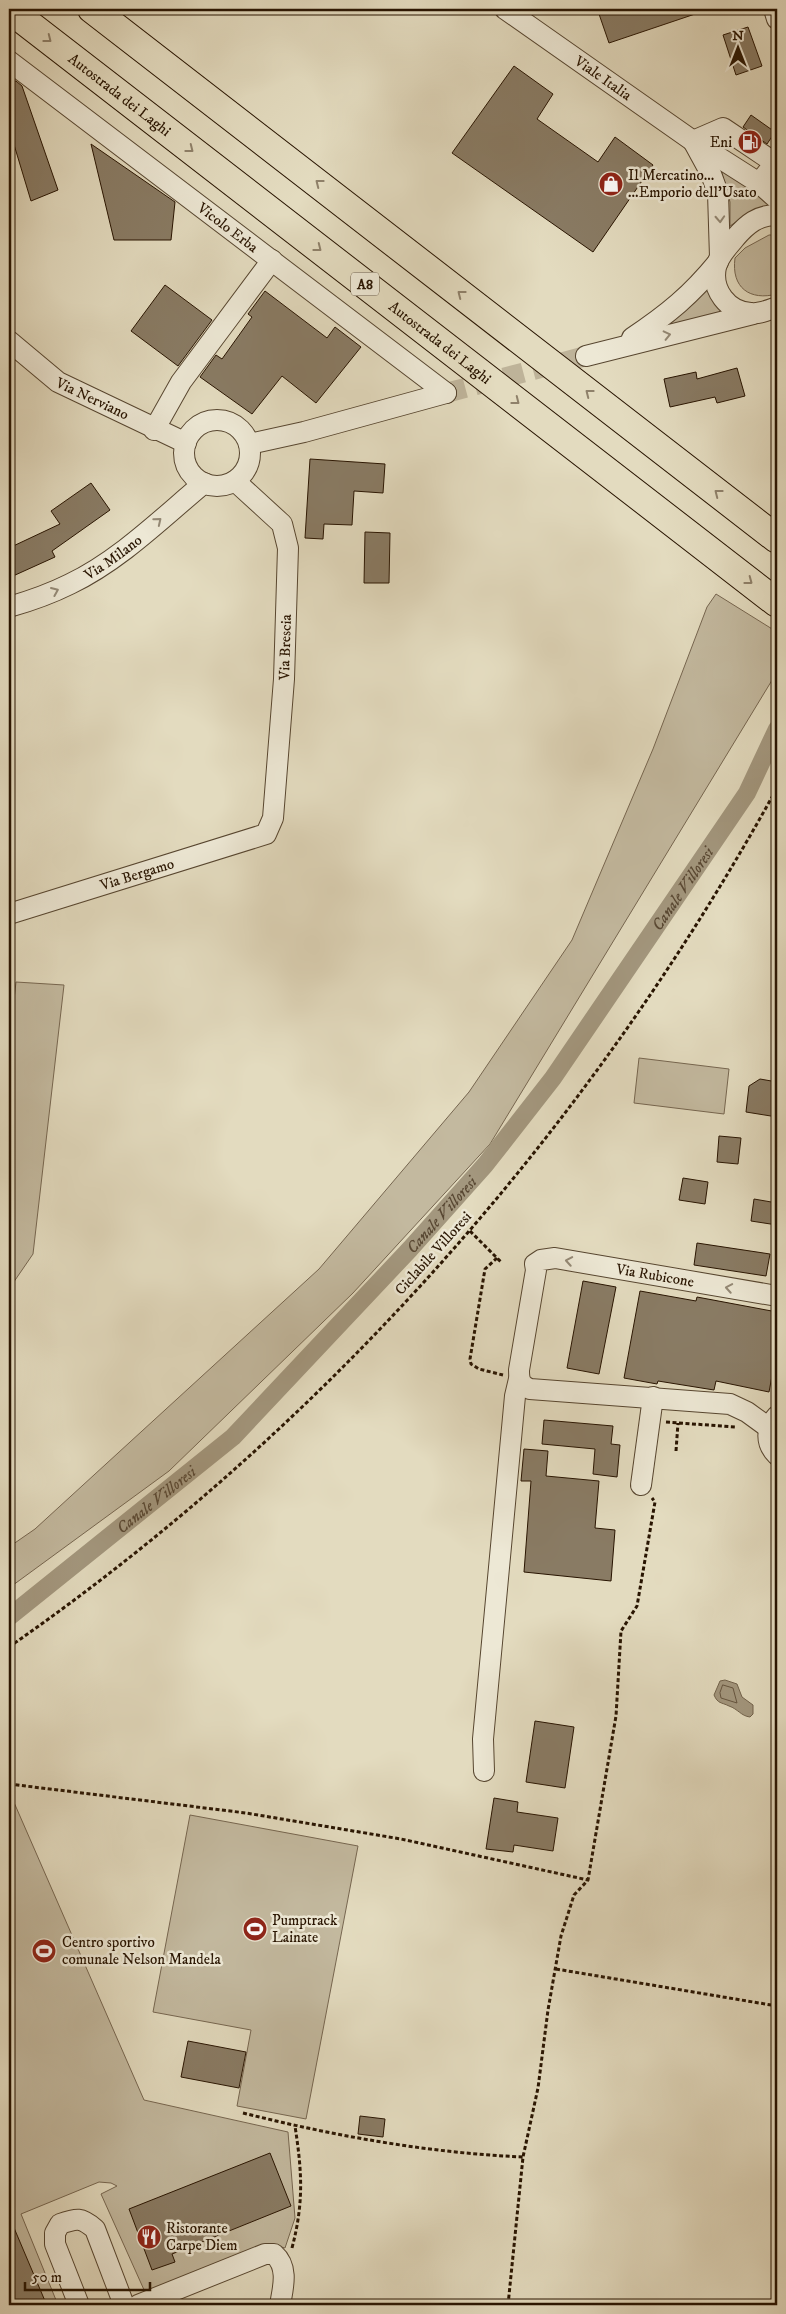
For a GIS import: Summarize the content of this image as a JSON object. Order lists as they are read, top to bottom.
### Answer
{
  "streets": {
    "highway": ["Autostrada dei Laghi", "A8"],
    "street": [
      "Viale Italia",
      "Vicolo Erba",
      "Via Nerviano",
      "Via Milano",
      "Via Brescia",
      "Via Bergamo",
      "Via Rubicone"
    ],
    "path": ["Ciclabile Villoresi"]
  },
  "crossings": [
    ["Vicolo Erba", "Via Nerviano"],
    ["Vicolo Erba", "Via Milano"],
    ["Vicolo Erba", "Via Brescia"],
    ["Via Nerviano", "Via Milano"],
    ["Via Nerviano", "Via Brescia"],
    ["Via Milano", "Via Brescia"],
    ["Via Brescia", "Via Bergamo"]
  ],
  "one_way": ["Via Milano"],
  "water": ["Canale Villoresi"],
  "places": {
    "fuel station": ["Eni"],
    "shop": ["Il Mercatino... ...Emporio dell'Usato"],
    "sports": ["Pumptrack Lainate", "Centro sportivo comunale Nelson Mandela"],
    "restaurant": ["Ristorante Carpe Diem"]
  },
  "scale_bar": "50 m",
  "north": "top"
}
